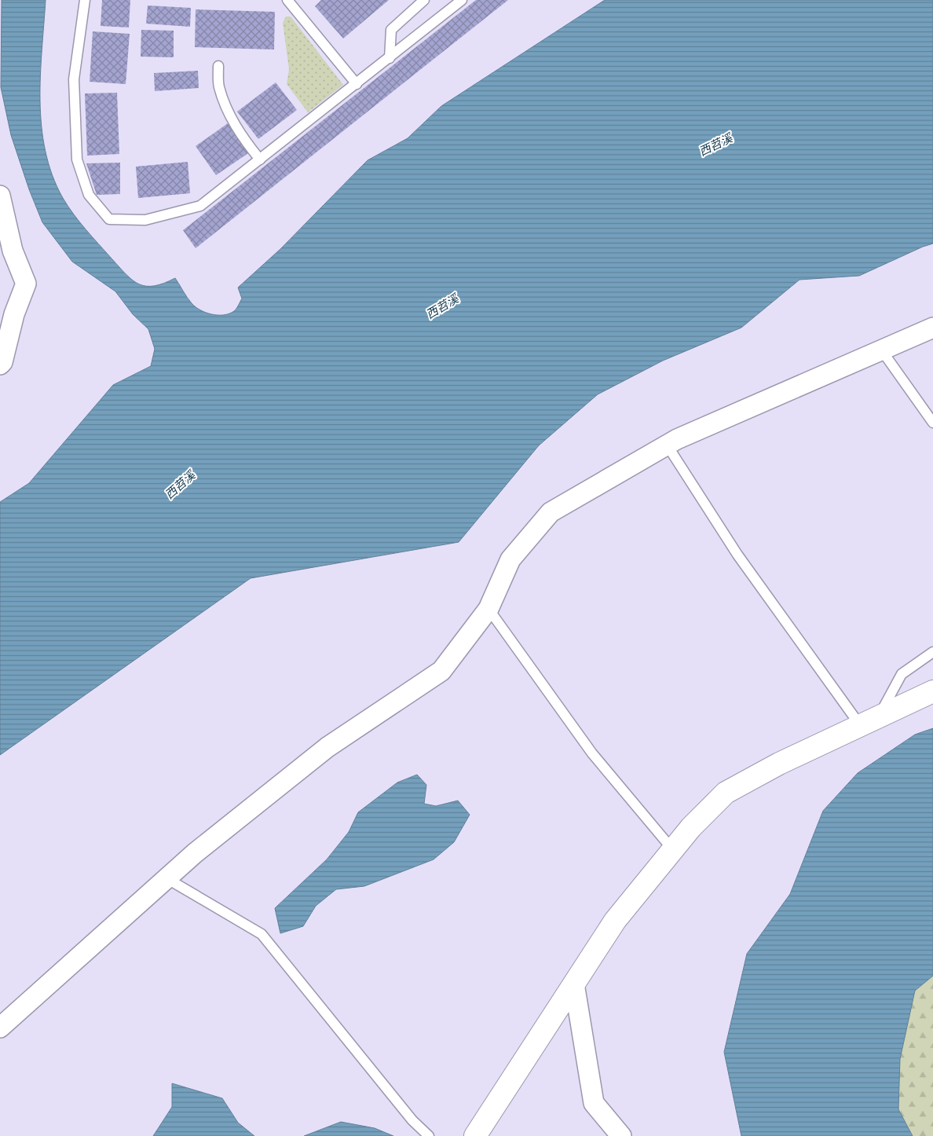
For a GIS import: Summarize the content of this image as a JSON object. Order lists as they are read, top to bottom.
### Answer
{
  "water": ["西苕溪"]
}
